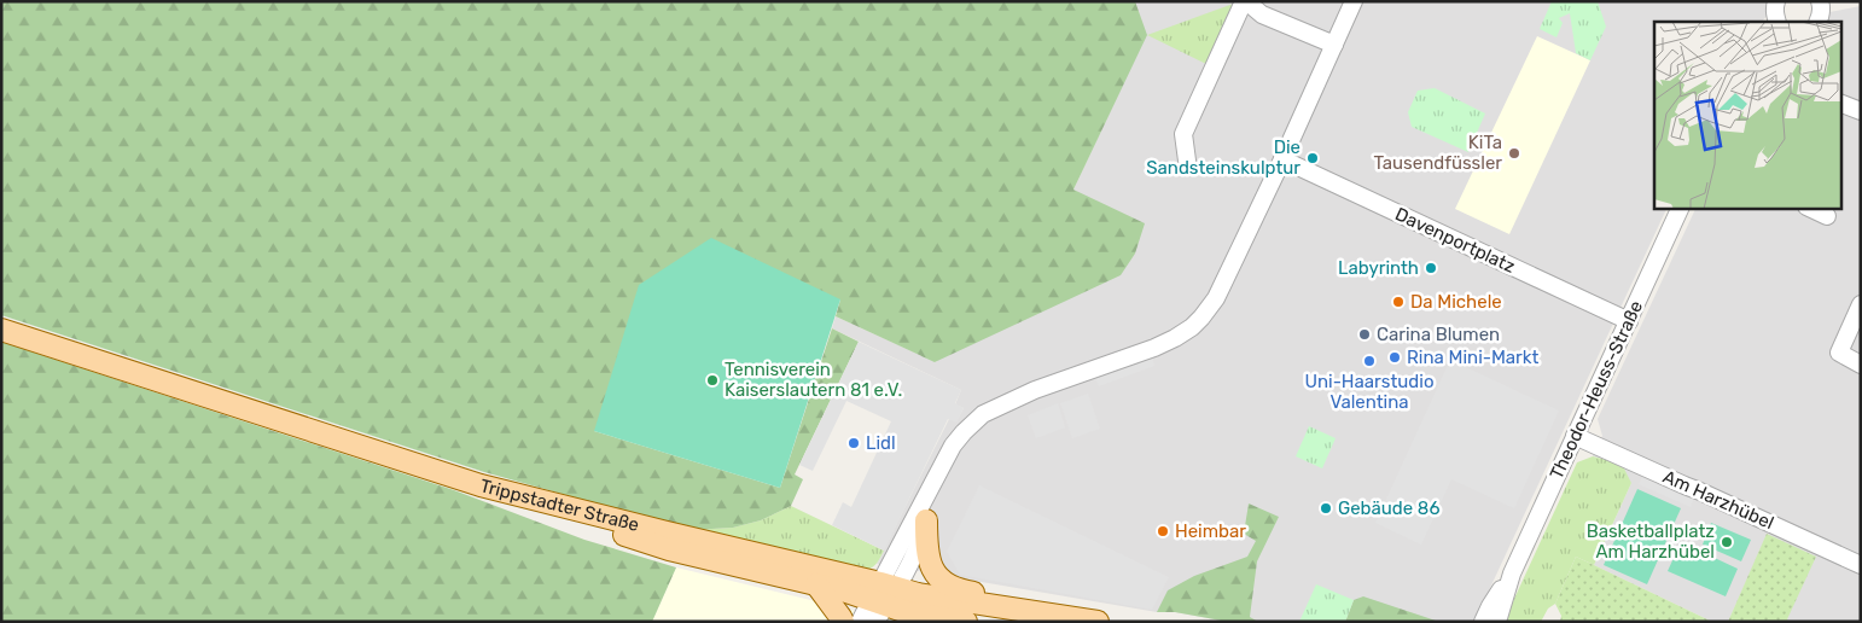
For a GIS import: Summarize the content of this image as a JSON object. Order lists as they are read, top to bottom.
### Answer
{
  "streets": {
    "main road": ["Trippstadter Straße"],
    "street": ["Davenportplatz", "Theodor-Heuss-Straße", "Am Harzhübel"]
  },
  "crossings": [
    ["Davenportplatz", "Theodor-Heuss-Straße"],
    ["Theodor-Heuss-Straße", "Am Harzhübel"]
  ],
  "places": [
    "KiTa Tausendfüssler",
    "Die Sandsteinskulptur",
    "Labyrinth",
    "Da Michele",
    "Carina Blumen",
    "Rina Mini-Markt",
    "Uni-Haarstudio Valentina",
    "Tennisverein Kaiserslautern 81 e.V.",
    "Lidl",
    "Gebäude 86",
    "Heimbar",
    "Basketballplatz Am Harzhübel"
  ]
}
